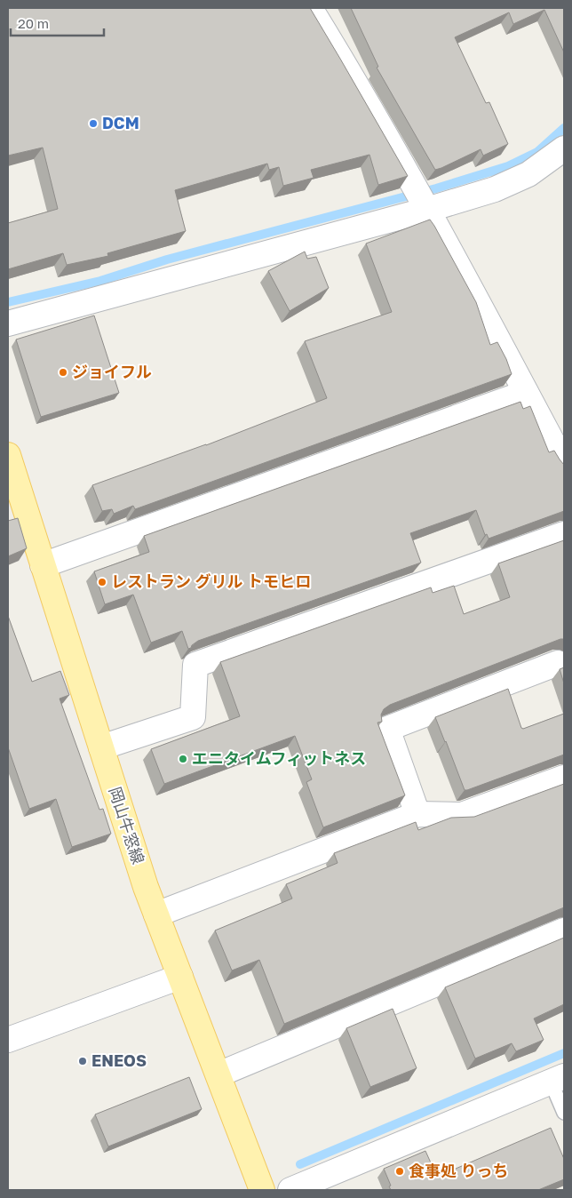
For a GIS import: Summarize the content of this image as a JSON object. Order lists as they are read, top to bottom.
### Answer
{
  "streets": {
    "main road": ["岡山牛窓線"]
  },
  "places": [
    "DCM",
    "ジョイフル",
    "レストラン グリル トモヒロ",
    "エニタイムフィットネス",
    "ENEOS",
    "食事処 りっち"
  ],
  "scale_bar": "20 m"
}
